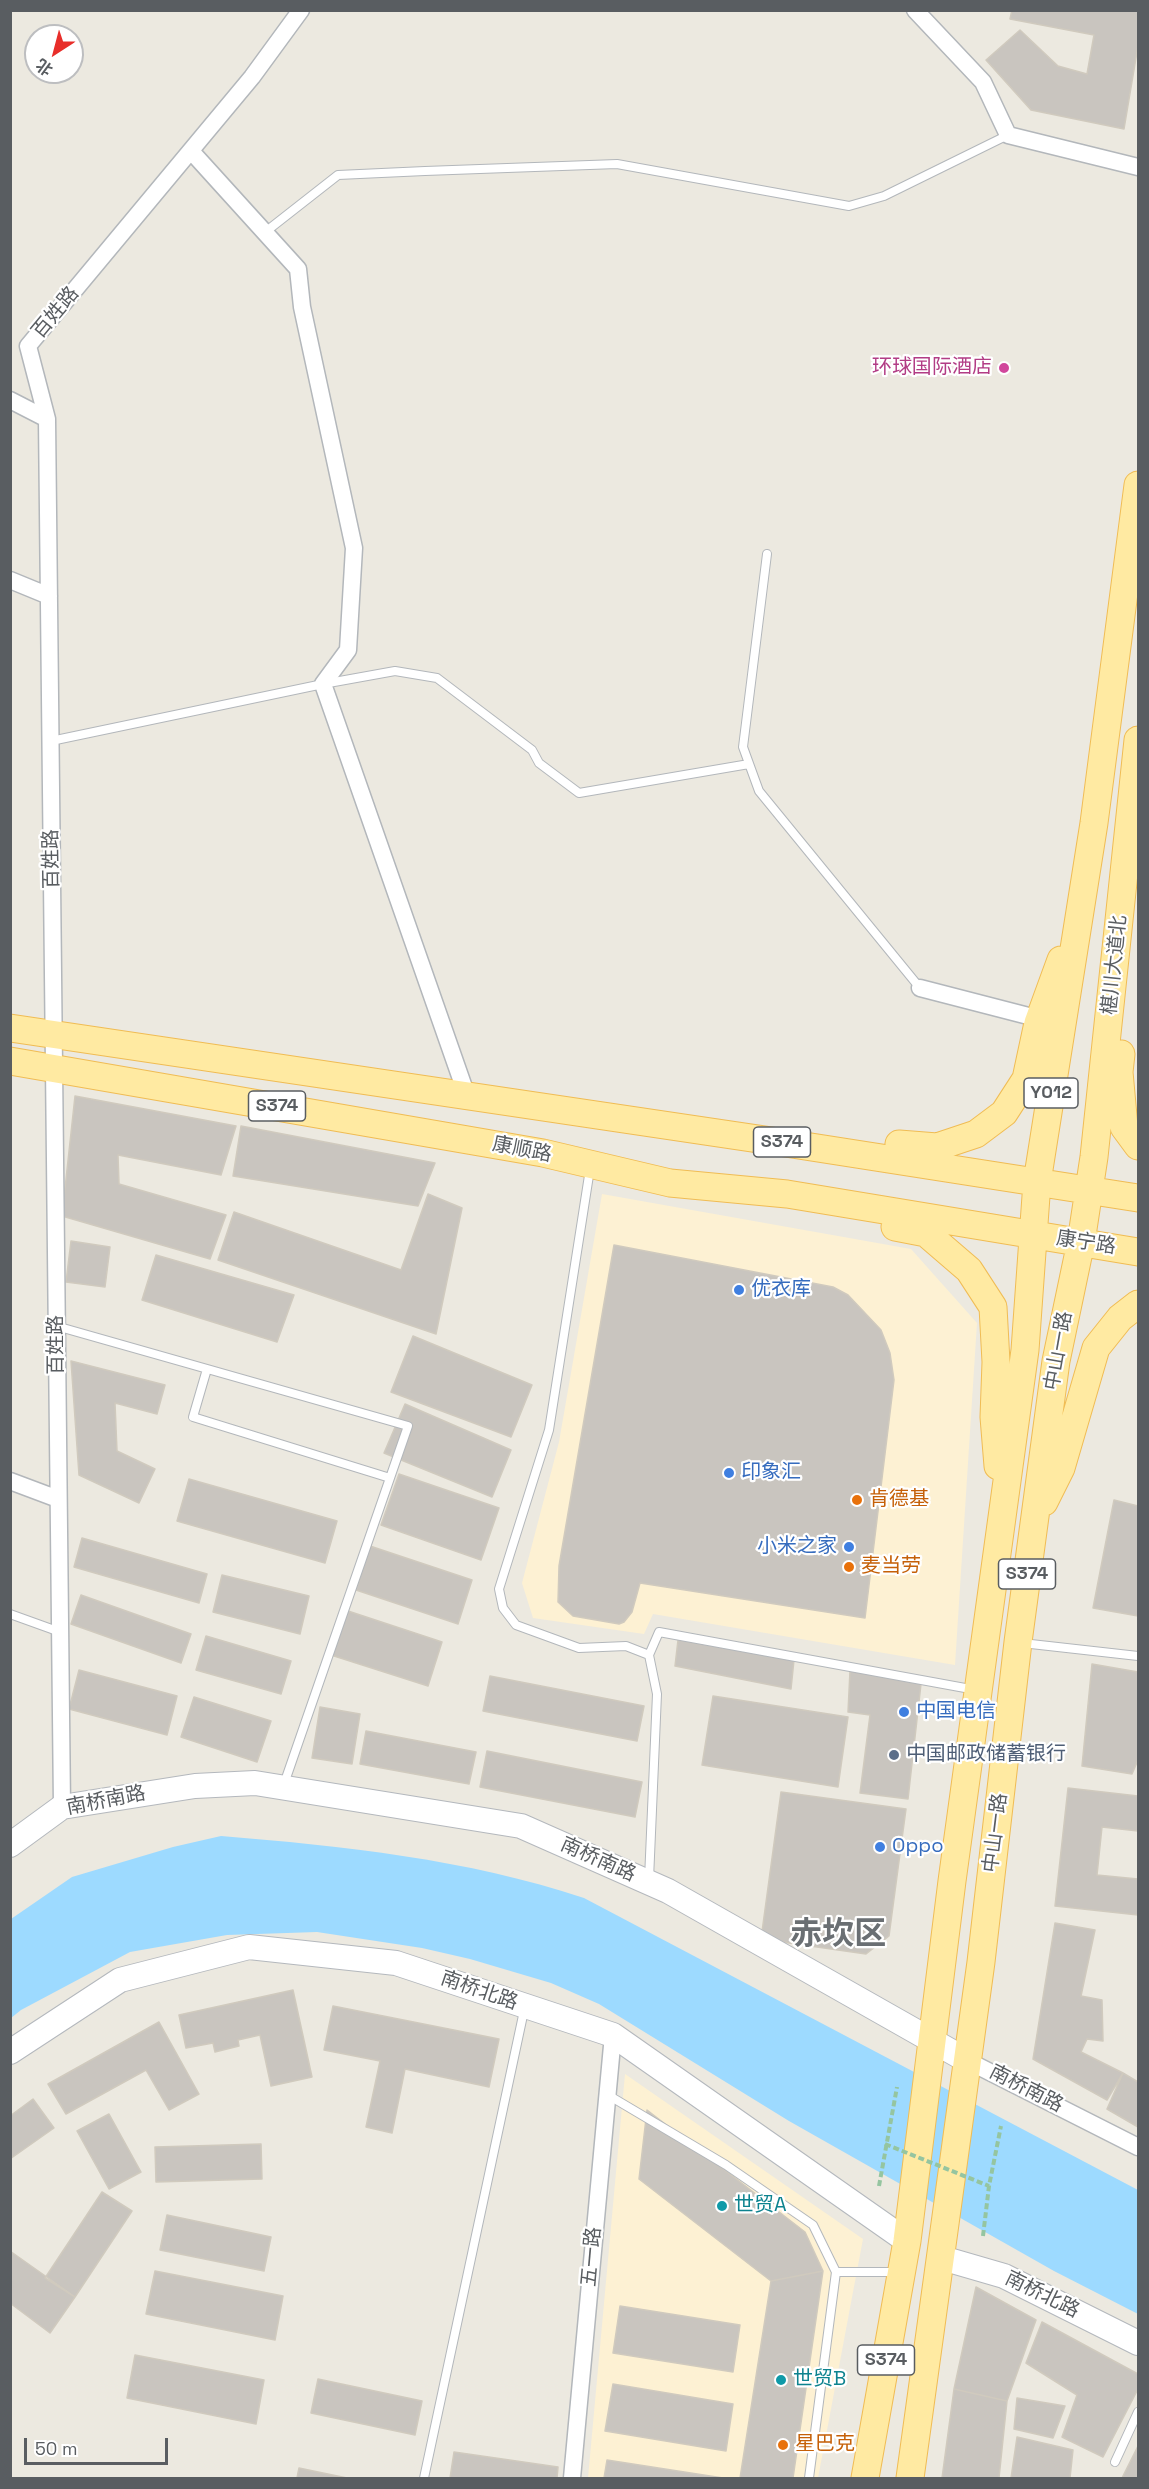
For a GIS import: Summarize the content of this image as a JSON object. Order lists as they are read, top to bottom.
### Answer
{
  "streets": {
    "main road": [
      "椹川大道北",
      "Y012",
      "S374",
      "康顺路",
      "康宁路",
      "中山一路"
    ],
    "street": [
      "百姓路",
      "南桥南路",
      "南桥北路",
      "五一路"
    ]
  },
  "crossings": [
    ["百姓路", "S374"],
    ["百姓路", "康顺路"],
    ["百姓路", "南桥南路"],
    ["椹川大道北", "S374"],
    ["椹川大道北", "中山一路"],
    ["Y012", "S374"],
    ["Y012", "中山一路"],
    ["S374", "中山一路"],
    ["S374", "南桥南路"],
    ["S374", "南桥北路"],
    ["康顺路", "康宁路"],
    ["康顺路", "中山一路"],
    ["康宁路", "中山一路"],
    ["中山一路", "南桥南路"],
    ["中山一路", "南桥北路"],
    ["南桥北路", "五一路"]
  ],
  "districts": ["赤坎区"],
  "places": [
    "环球国际酒店",
    "优衣库",
    "印象汇",
    "肯德基",
    "小米之家",
    "麦当劳",
    "中国电信",
    "中国邮政储蓄银行",
    "Oppo",
    "世贸A",
    "世贸B",
    "星巴克"
  ],
  "scale_bar": "50 m",
  "north": "bottom left"
}
